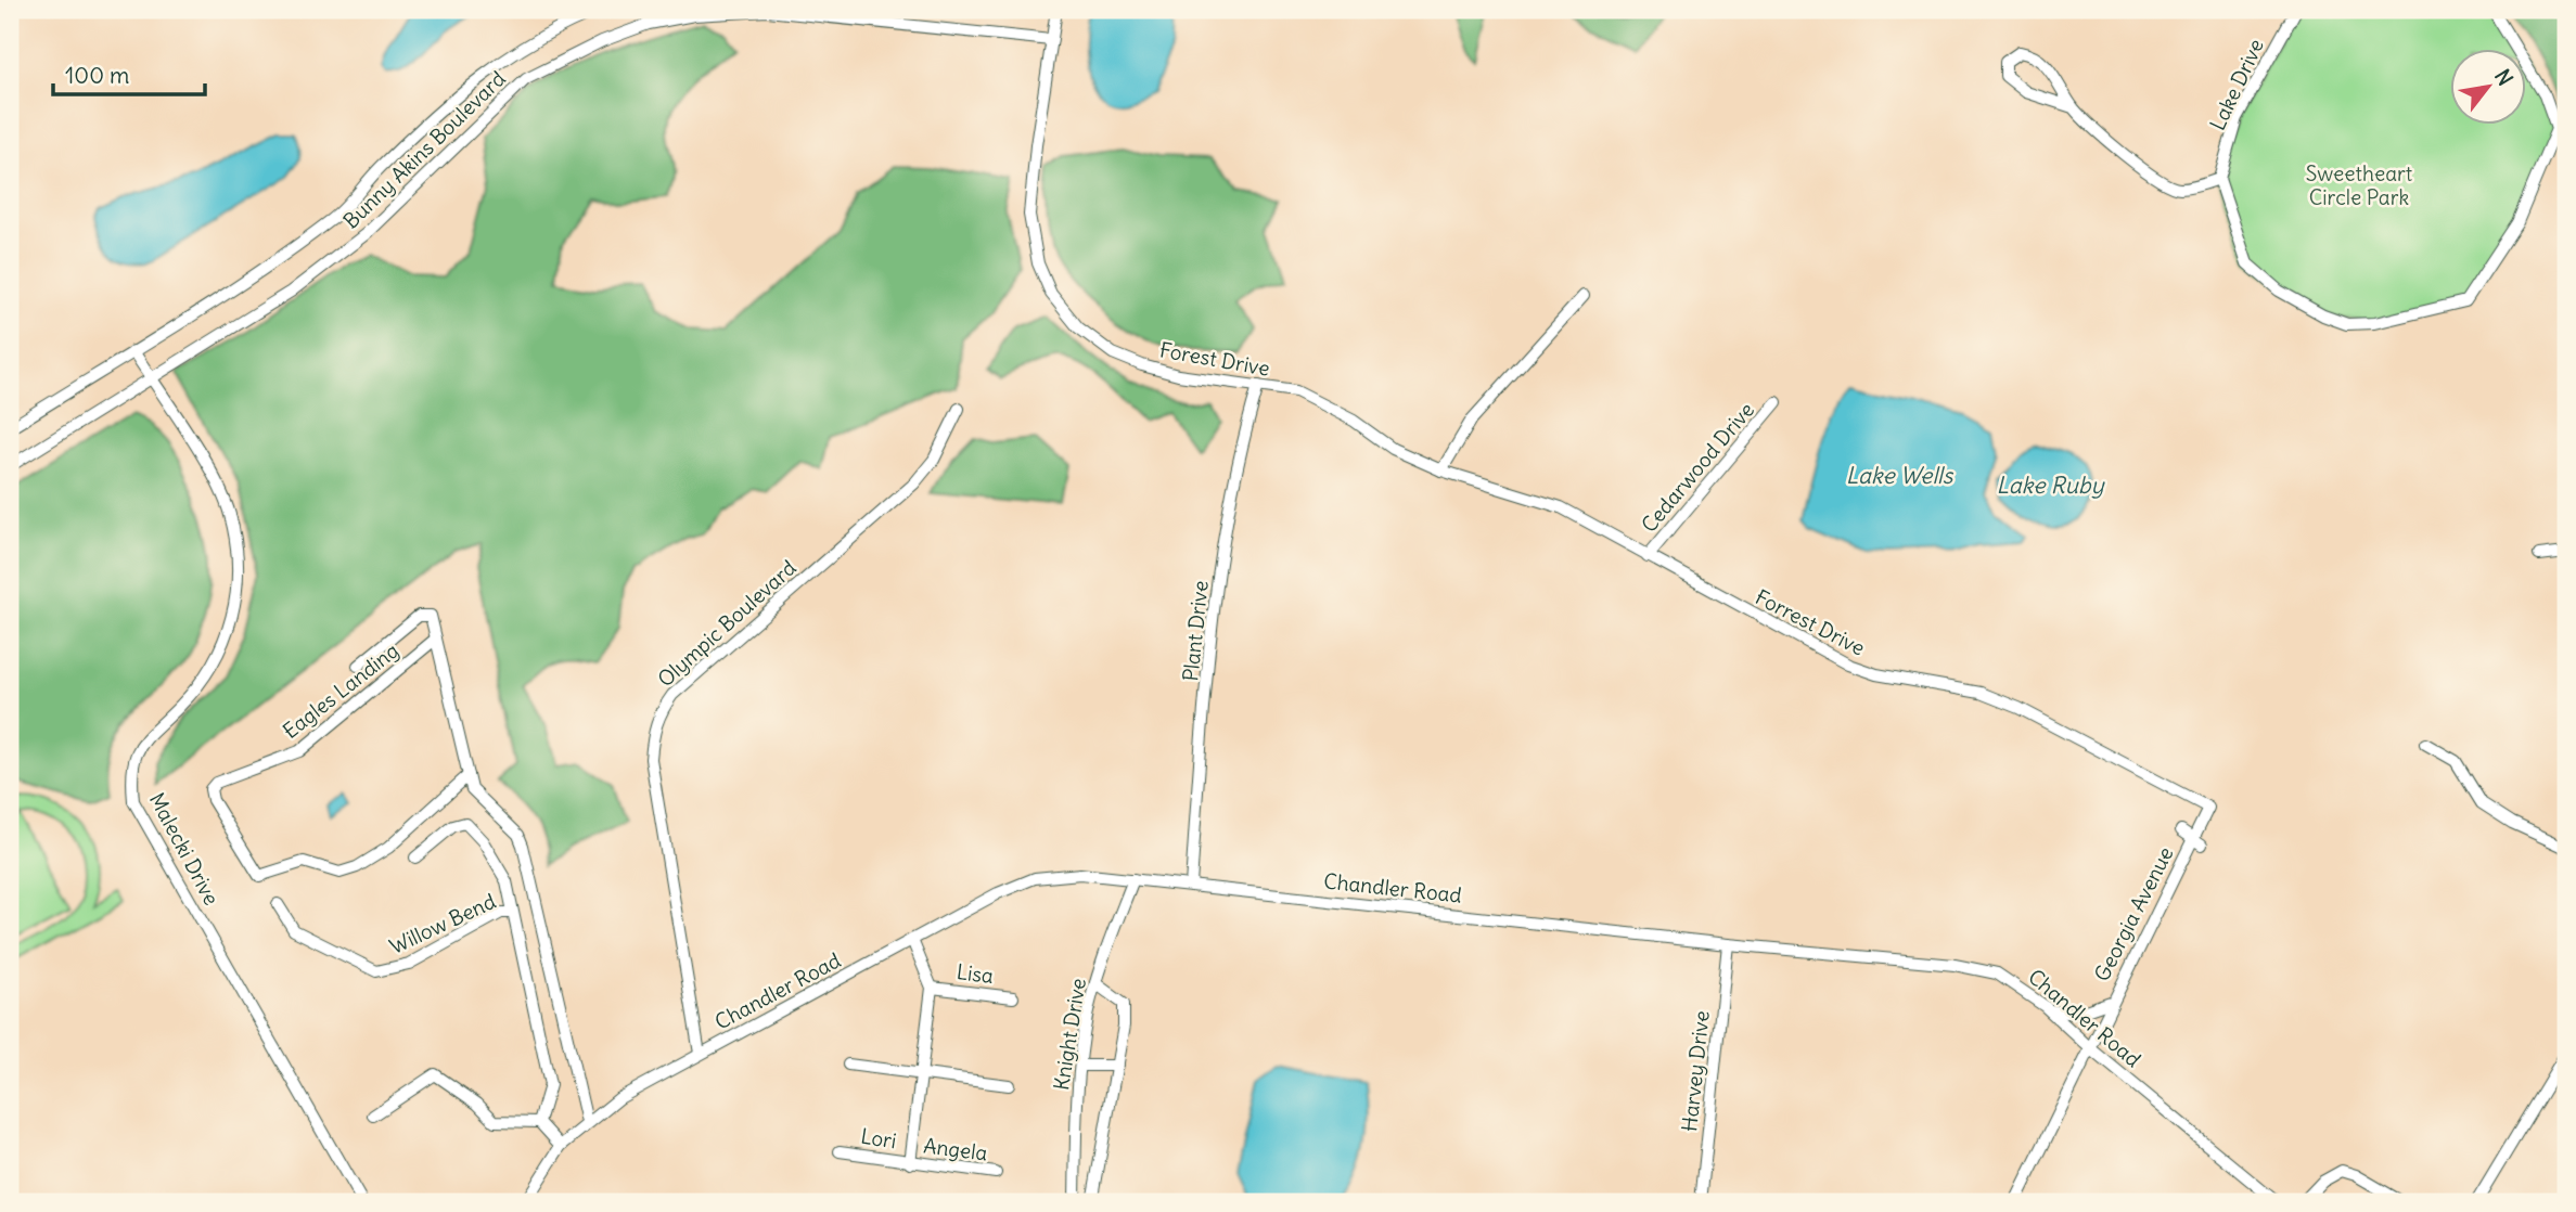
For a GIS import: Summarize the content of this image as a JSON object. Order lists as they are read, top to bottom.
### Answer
{
  "streets": {
    "street": [
      "Lake Drive",
      "Bunny Akins Boulevard",
      "Forest Drive",
      "Cedarwood Drive",
      "Forrest Drive",
      "Olympic Boulevard",
      "Plant Drive",
      "Eagles Landing",
      "Malecki Drive",
      "Chandler Road",
      "Georgia Avenue",
      "Willow Bend",
      "Lisa",
      "Knight Drive",
      "Harvey Drive",
      "Lori",
      "Angela"
    ]
  },
  "crossings": [
    ["Bunny Akins Boulevard", "Forest Drive"],
    ["Bunny Akins Boulevard", "Malecki Drive"],
    ["Forest Drive", "Forrest Drive"],
    ["Forest Drive", "Plant Drive"],
    ["Cedarwood Drive", "Forrest Drive"],
    ["Forrest Drive", "Georgia Avenue"],
    ["Olympic Boulevard", "Chandler Road"],
    ["Plant Drive", "Chandler Road"],
    ["Eagles Landing", "Chandler Road"],
    ["Chandler Road", "Georgia Avenue"],
    ["Chandler Road", "Knight Drive"],
    ["Chandler Road", "Harvey Drive"],
    ["Lori", "Angela"]
  ],
  "water": ["Lake Wells", "Lake Ruby"],
  "parks": ["Sweetheart Circle Park"],
  "scale_bar": "100 m",
  "north": "top right"
}
